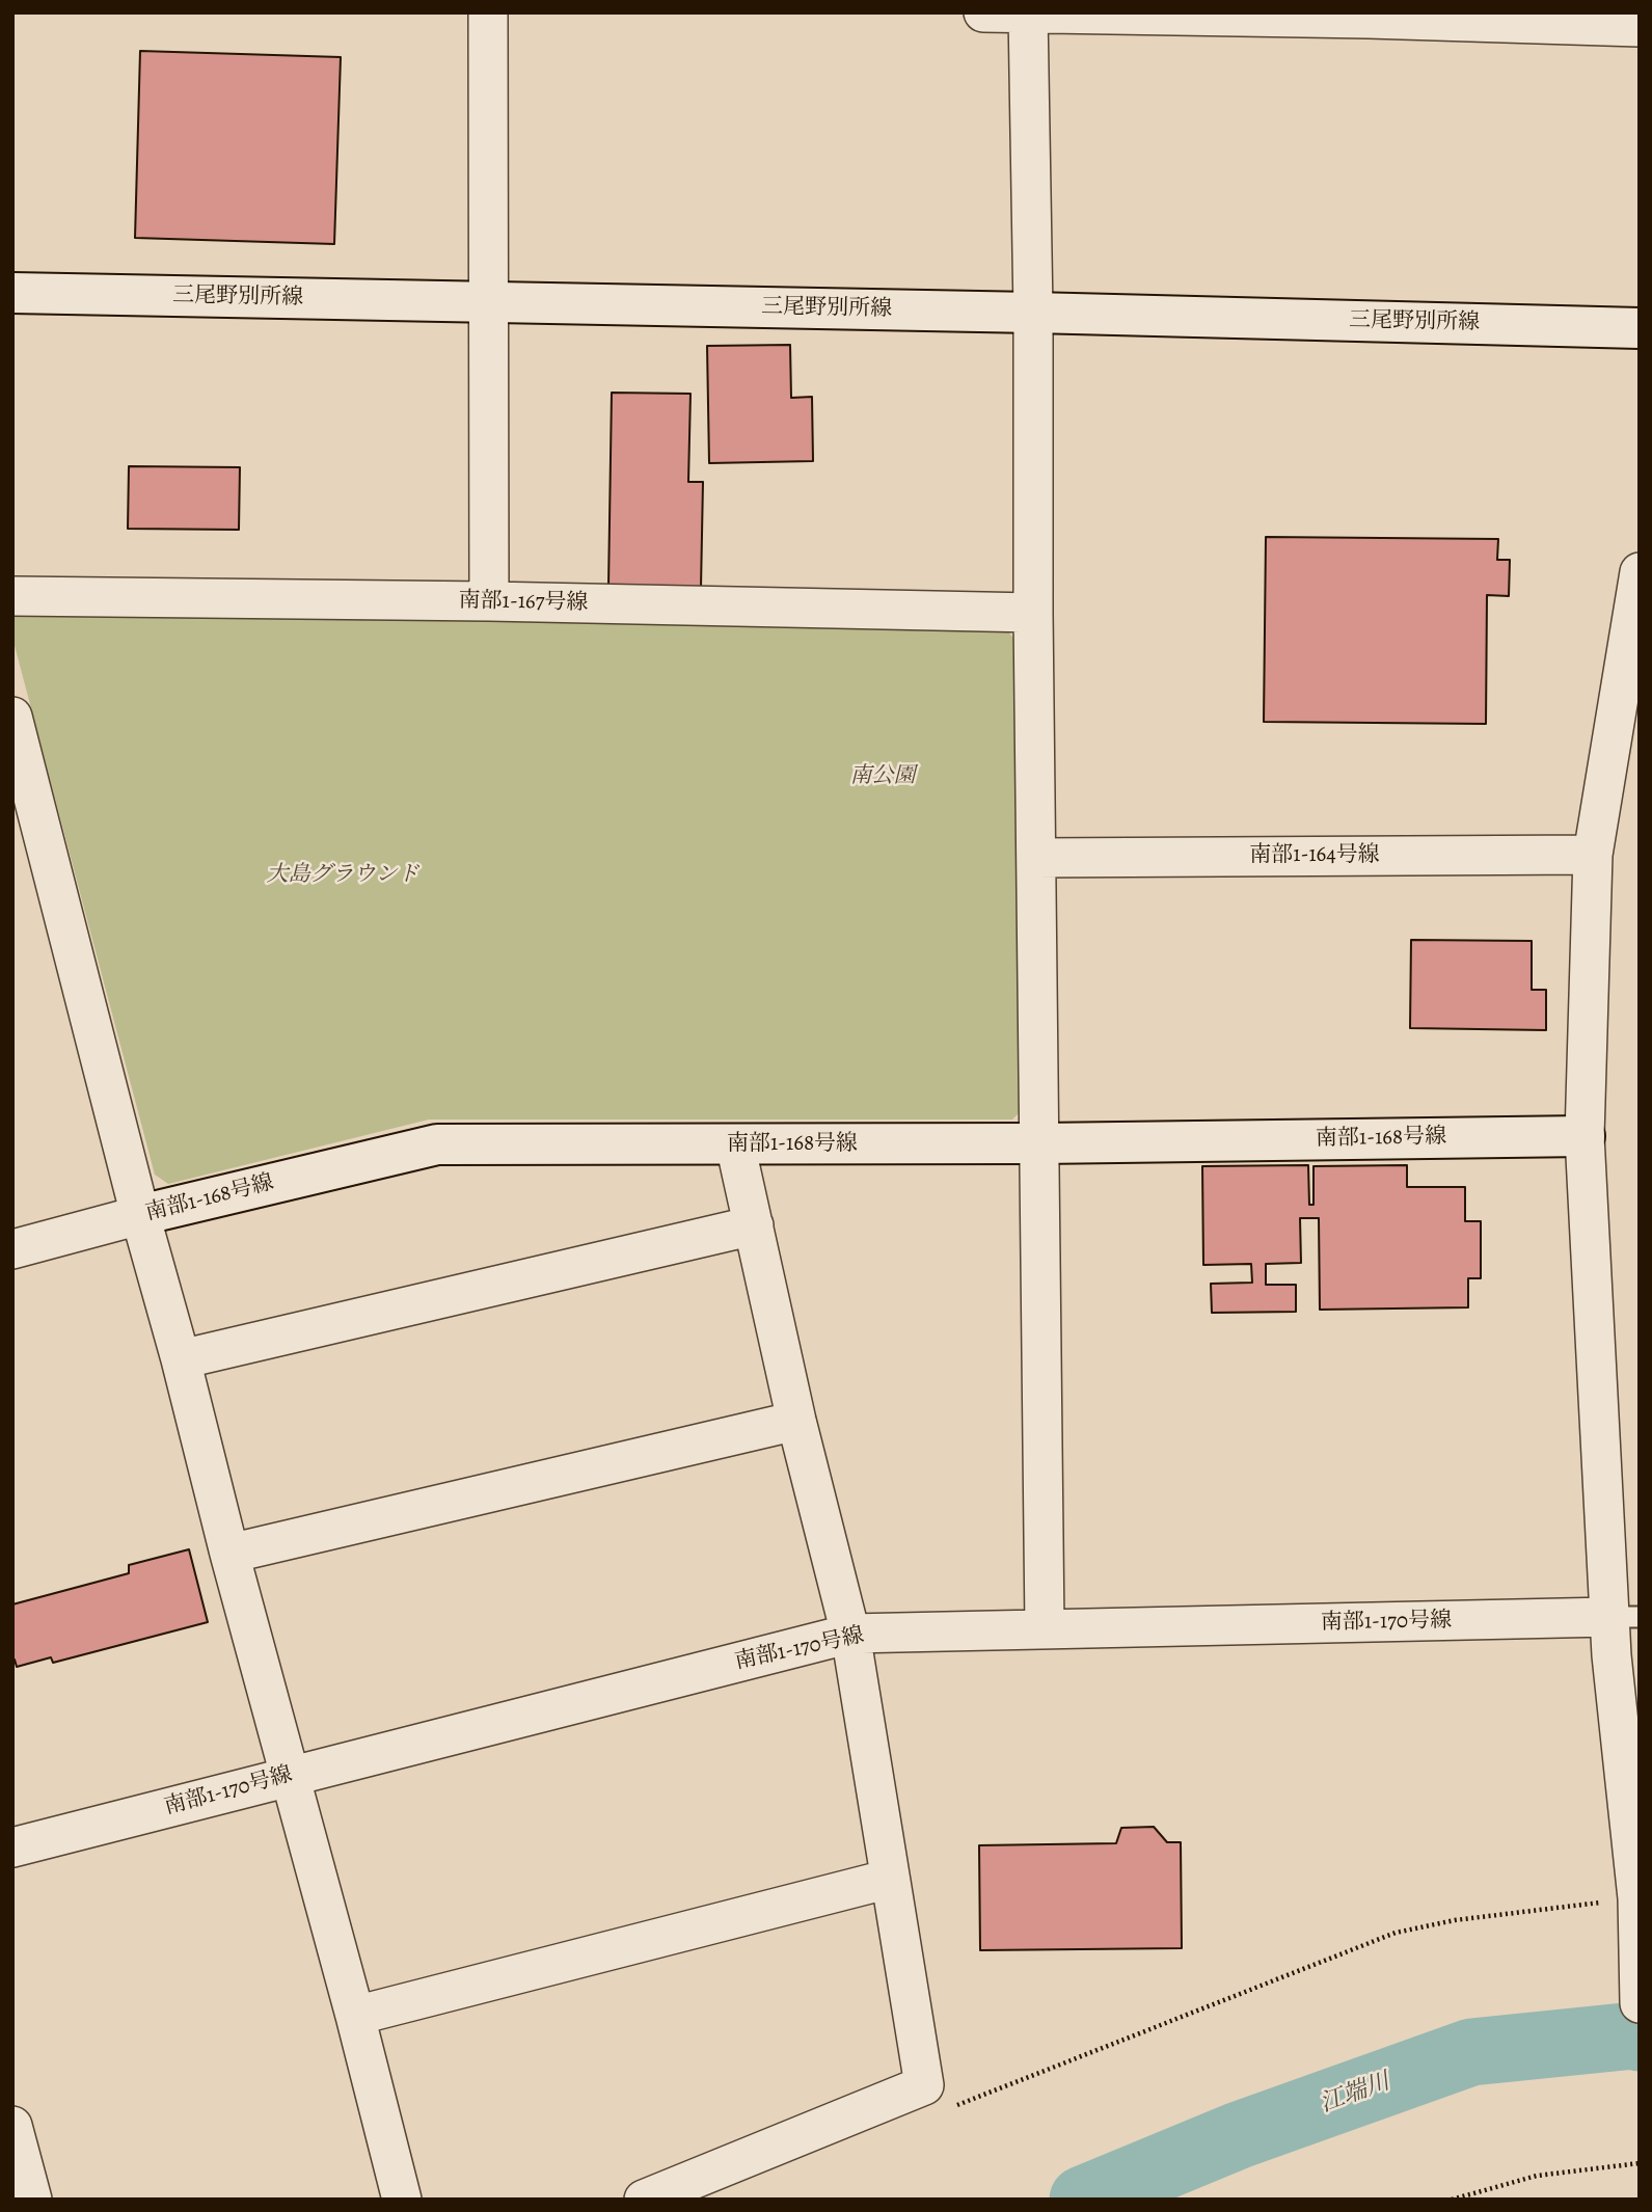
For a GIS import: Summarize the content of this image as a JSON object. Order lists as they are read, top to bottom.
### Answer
{
  "streets": {
    "main road": ["三尾野別所線", "南部1-168号線"],
    "street": ["南部1-167号線", "南部1-164号線", "南部1-170号線"]
  },
  "water": ["江端川"],
  "parks": ["南公園", "大島グラウンド"]
}
